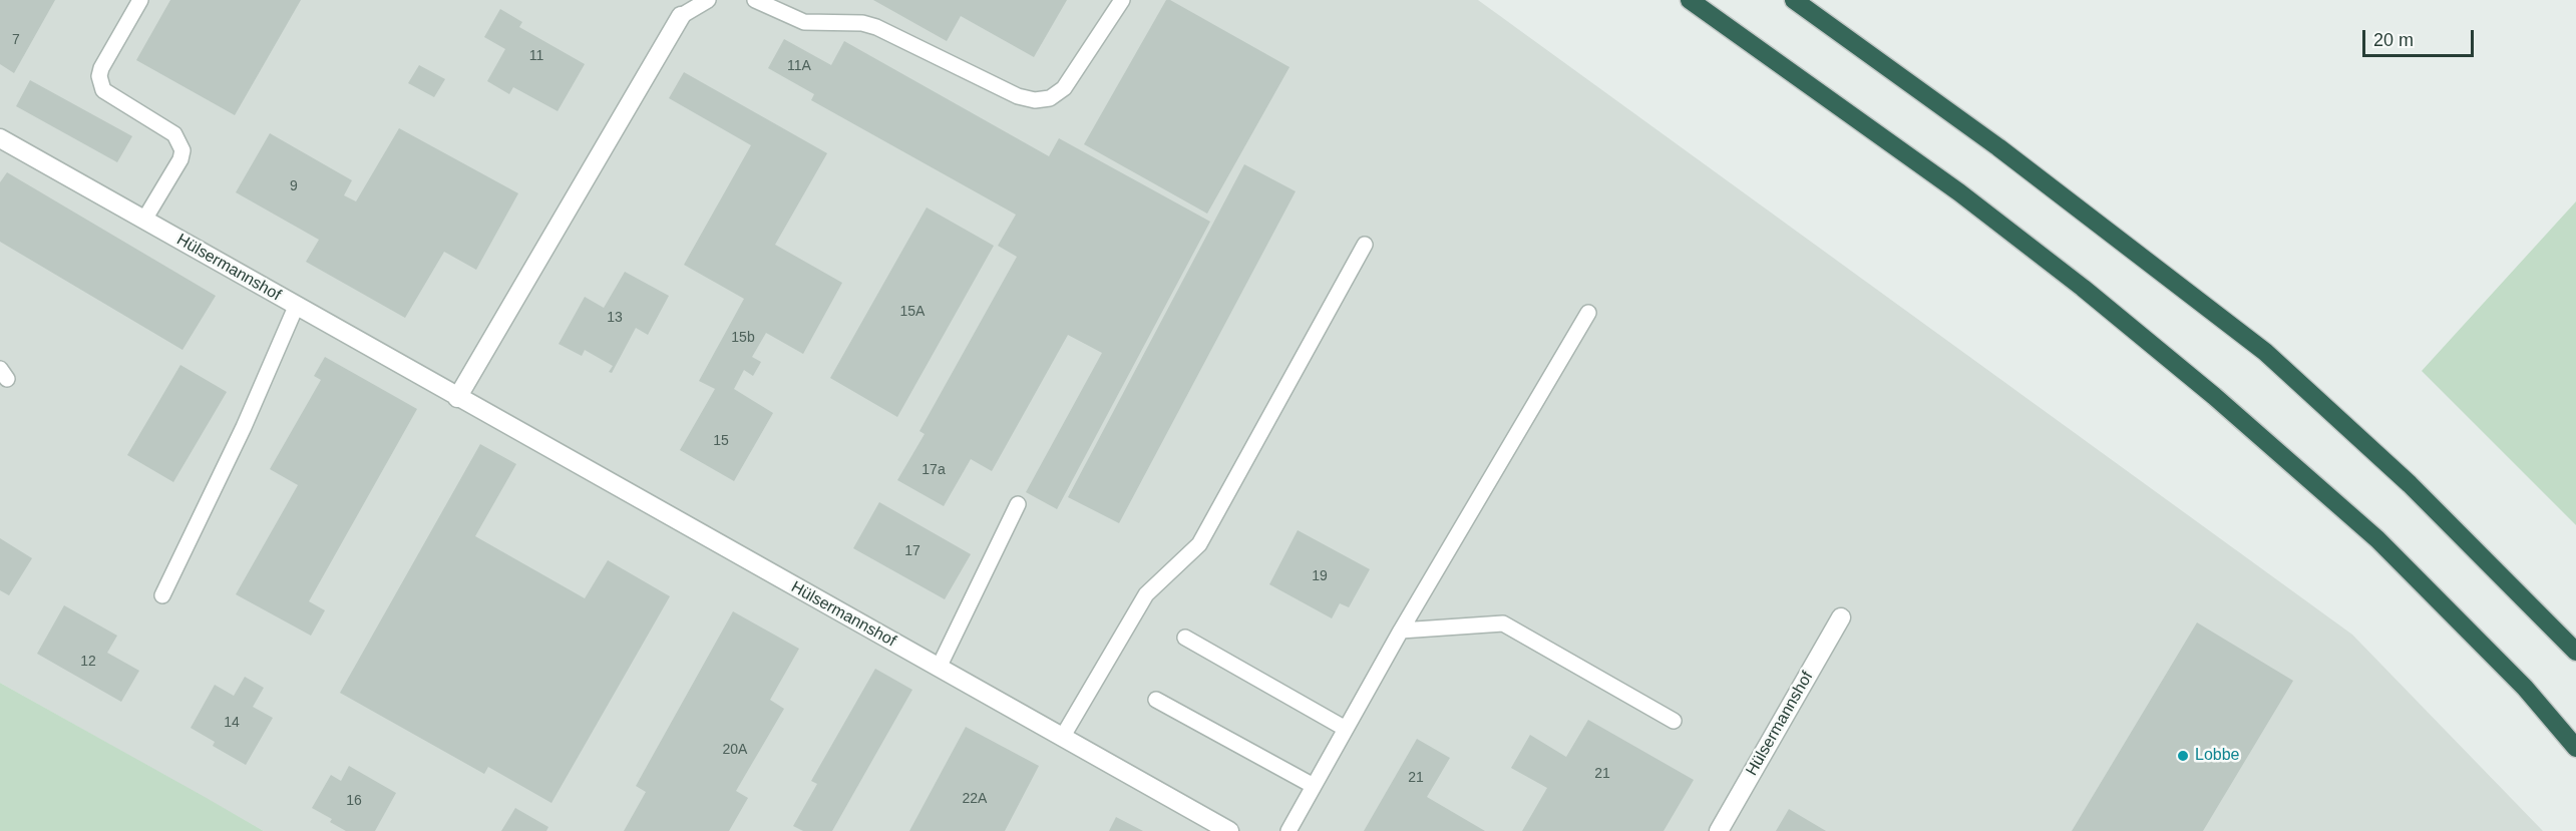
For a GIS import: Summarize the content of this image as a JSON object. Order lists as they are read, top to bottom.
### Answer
{
  "streets": {
    "street": ["Hülsermannshof"]
  },
  "places": ["Lobbe"],
  "house_numbers": [
    "7",
    "11",
    "11A",
    "9",
    "15A",
    "13",
    "15b",
    "15",
    "17a",
    "17",
    "19",
    "12",
    "14",
    "20A",
    "21",
    "21",
    "22A",
    "16"
  ],
  "scale_bar": "20 m"
}
